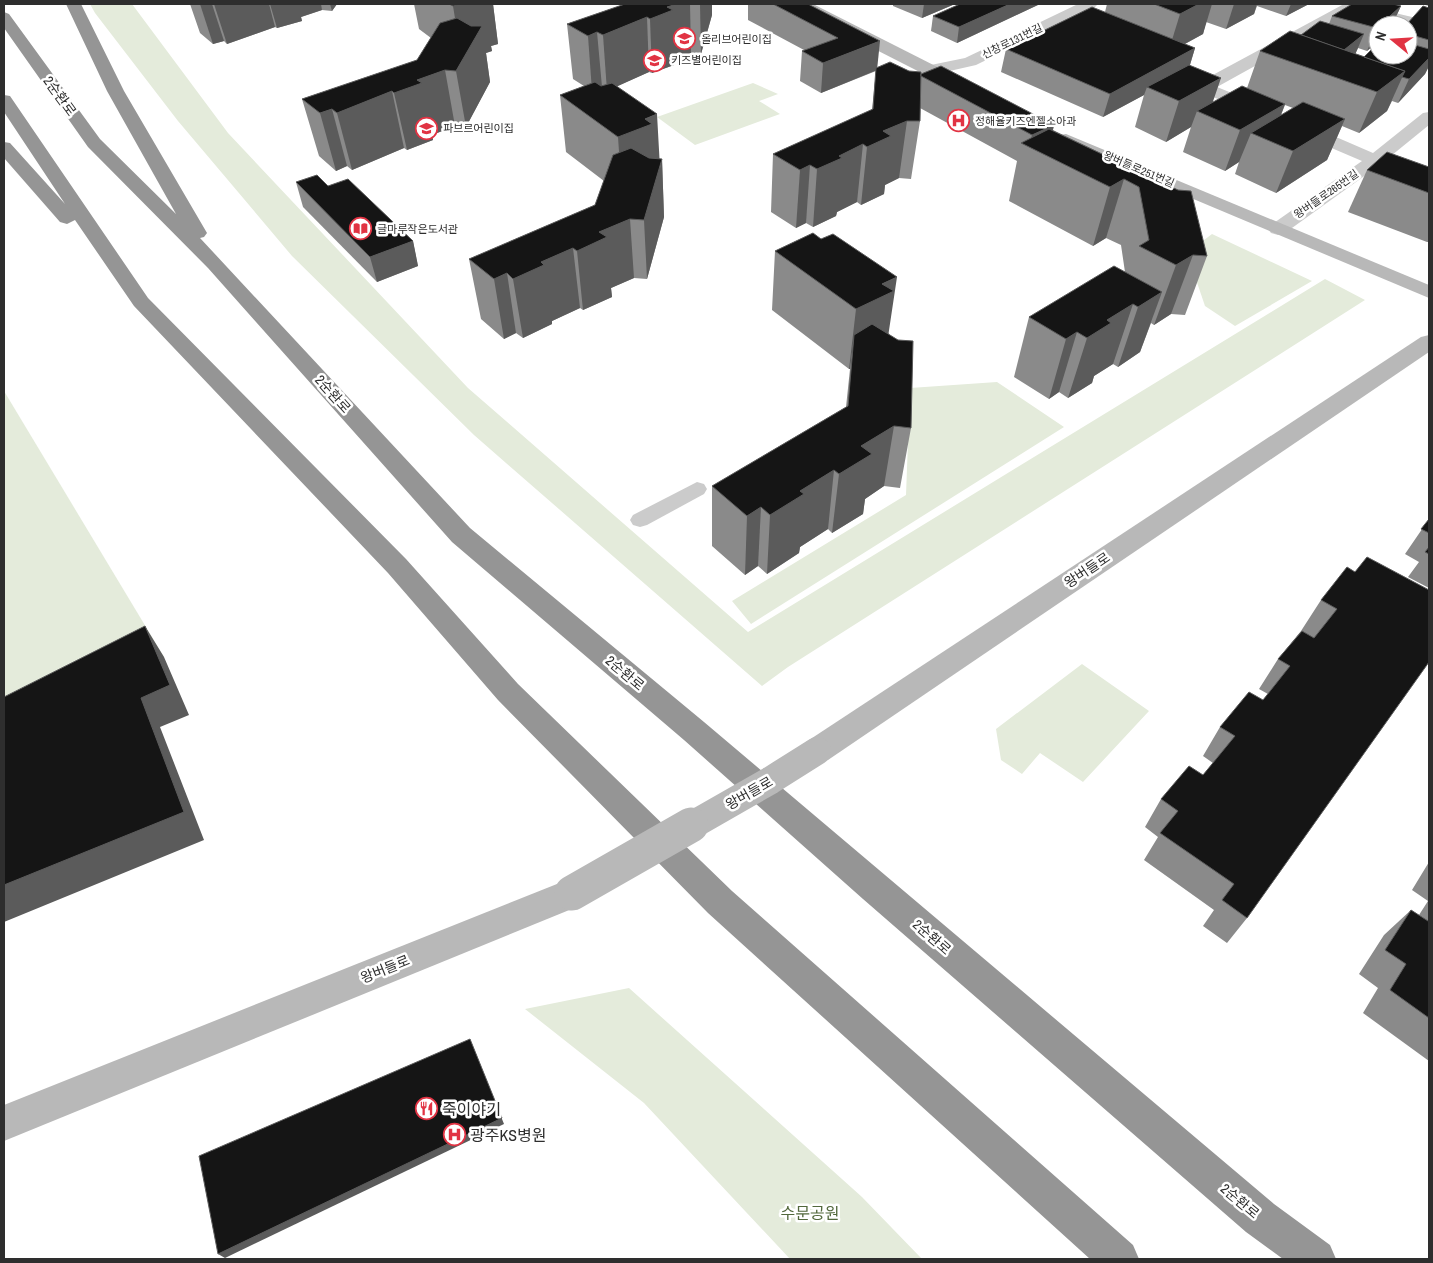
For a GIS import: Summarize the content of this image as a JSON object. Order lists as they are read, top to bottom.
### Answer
{
  "streets": {
    "highway": ["2순환로"],
    "main road": ["왕버들로251번길", "왕버들로"],
    "street": ["신창로131번길", "왕버들로265번길"]
  },
  "crossings": [
    ["왕버들로251번길", "왕버들로265번길"]
  ],
  "parks": ["수문공원"],
  "places": {
    "school or university": ["올리브어린이집", "키즈별어린이집", "파브르어린이집"],
    "hospital": ["정해율키즈엔젤소아과", "광주KS병원"],
    "library": ["글마루작은도서관"],
    "restaurant": ["죽이야기"]
  },
  "north": "left"
}
